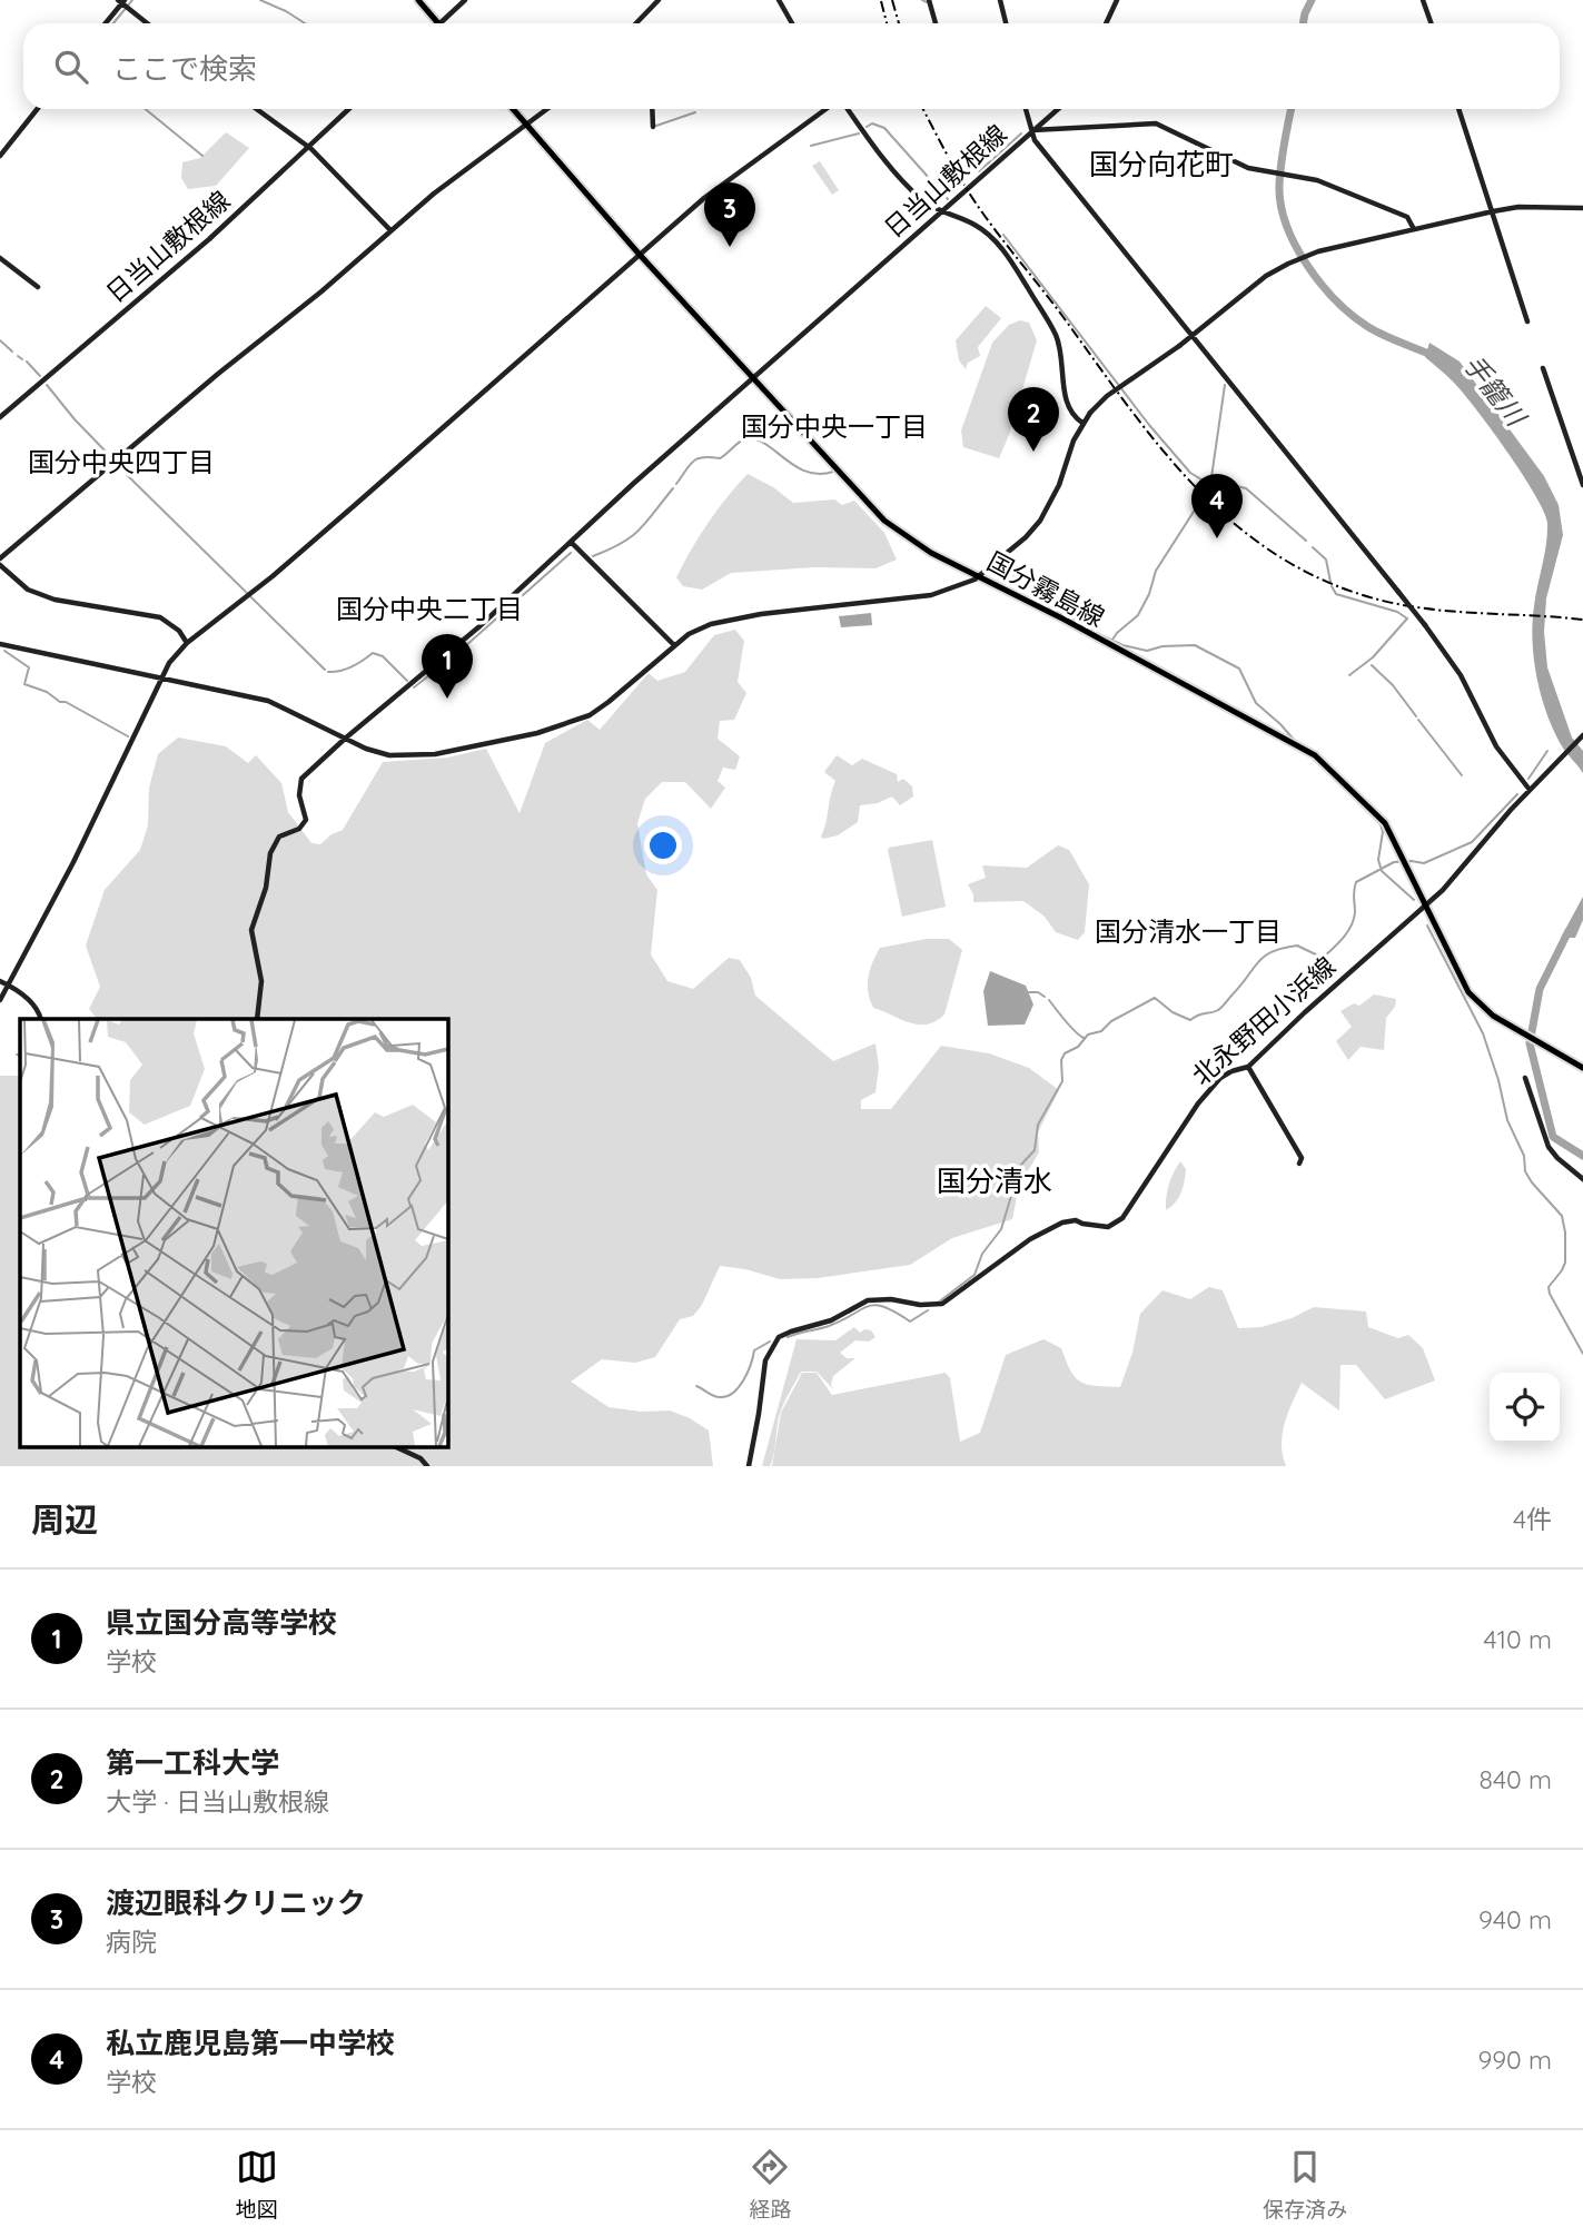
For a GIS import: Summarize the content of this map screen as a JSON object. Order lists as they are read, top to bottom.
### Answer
{
  "streets": {
    "main road": ["国分霧島線"],
    "street": ["日当山敷根線", "北永野田小浜線"]
  },
  "crossings": [
    ["日当山敷根線", "国分霧島線"],
    ["国分霧島線", "北永野田小浜線"]
  ],
  "districts": [
    "国分向花町",
    "国分中央一丁目",
    "国分中央四丁目",
    "国分中央二丁目",
    "国分清水一丁目",
    "国分清水"
  ],
  "water": ["手籠川"],
  "page": {
    "search": "ここで検索",
    "pins": [
      "3",
      "2",
      "4",
      "1"
    ],
    "heading": ["周辺", "4件"],
    "list": [
      {
        "mark": "1",
        "name": "県立国分高等学校",
        "note": "学校",
        "value": "410 m"
      },
      {
        "mark": "2",
        "name": "第一工科大学",
        "note": "大学 · 日当山敷根線",
        "value": "840 m"
      },
      {
        "mark": "3",
        "name": "渡辺眼科クリニック",
        "note": "病院",
        "value": "940 m"
      },
      {
        "mark": "4",
        "name": "私立鹿児島第一中学校",
        "note": "学校",
        "value": "990 m"
      }
    ],
    "nav": ["地図", "経路", "保存済み"]
  }
}
